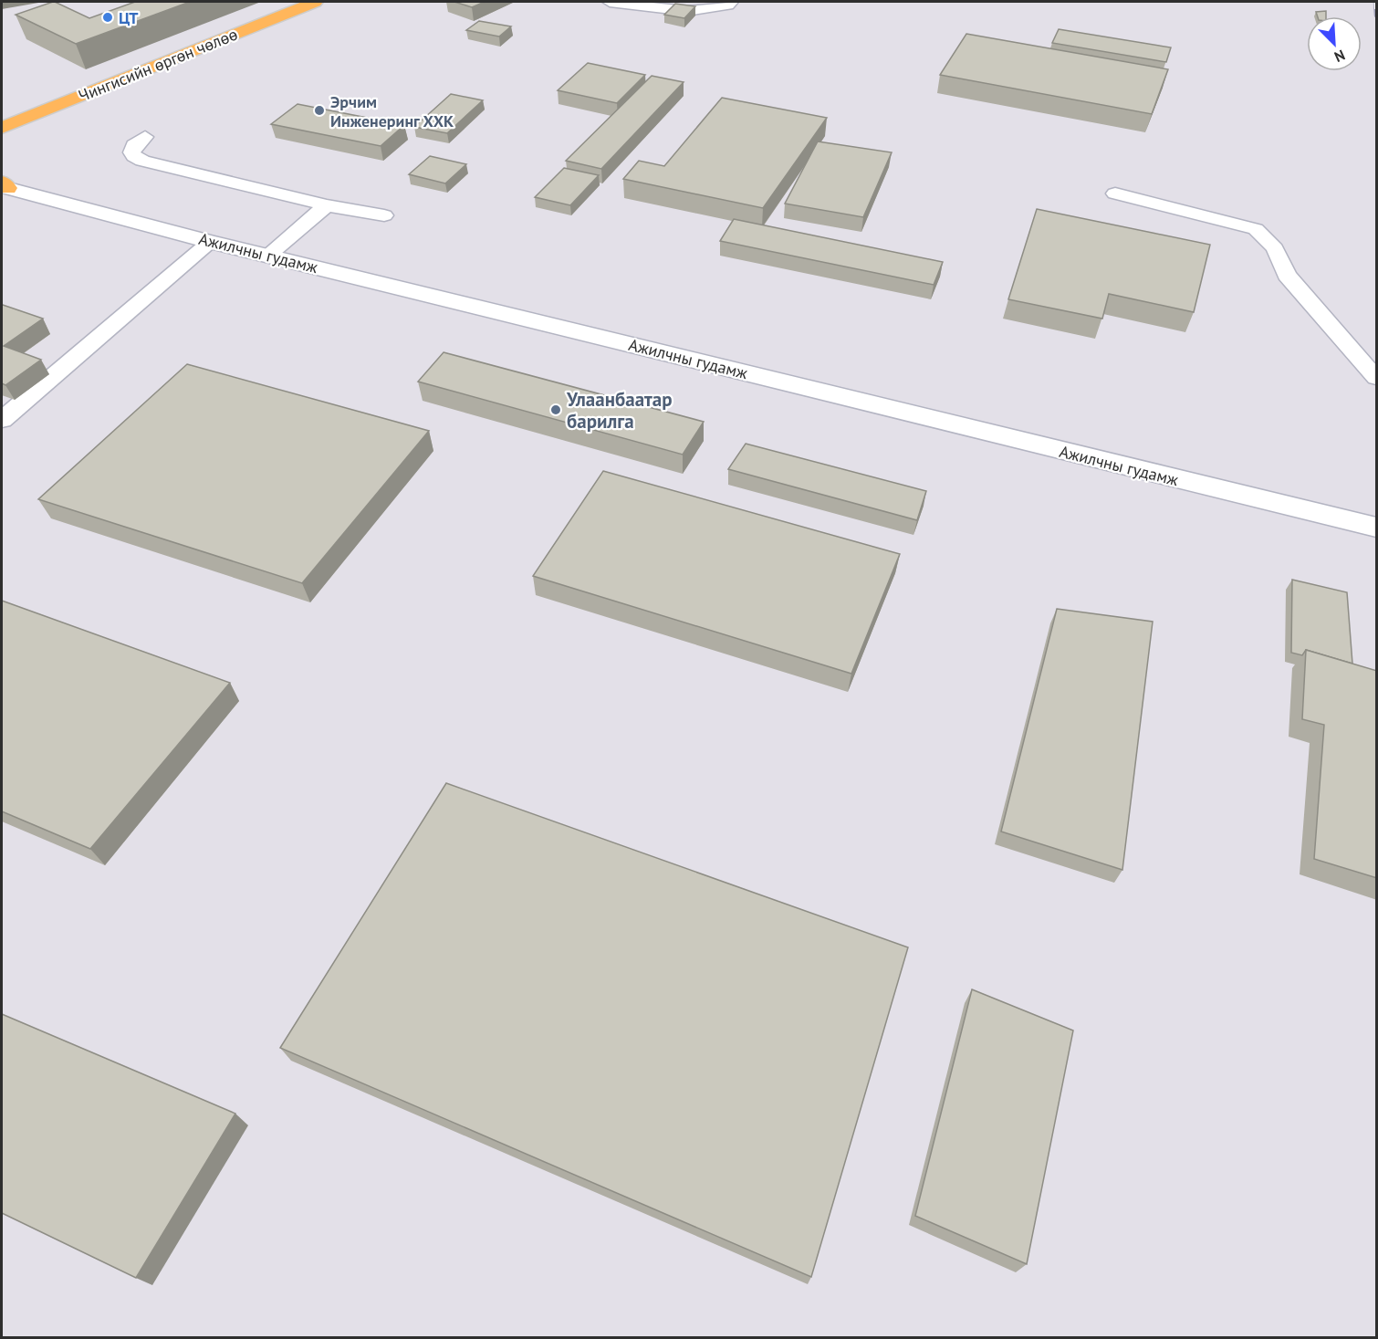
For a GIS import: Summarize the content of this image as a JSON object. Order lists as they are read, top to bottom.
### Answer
{
  "streets": {
    "highway": ["Чингисийн өргөн чөлөө"],
    "main road": ["Ажилчны гудамж"]
  },
  "places": ["ЦТ", "Эрчим Инженеринг ХХК", "Улаанбаатар барилга"],
  "north": "bottom right"
}
